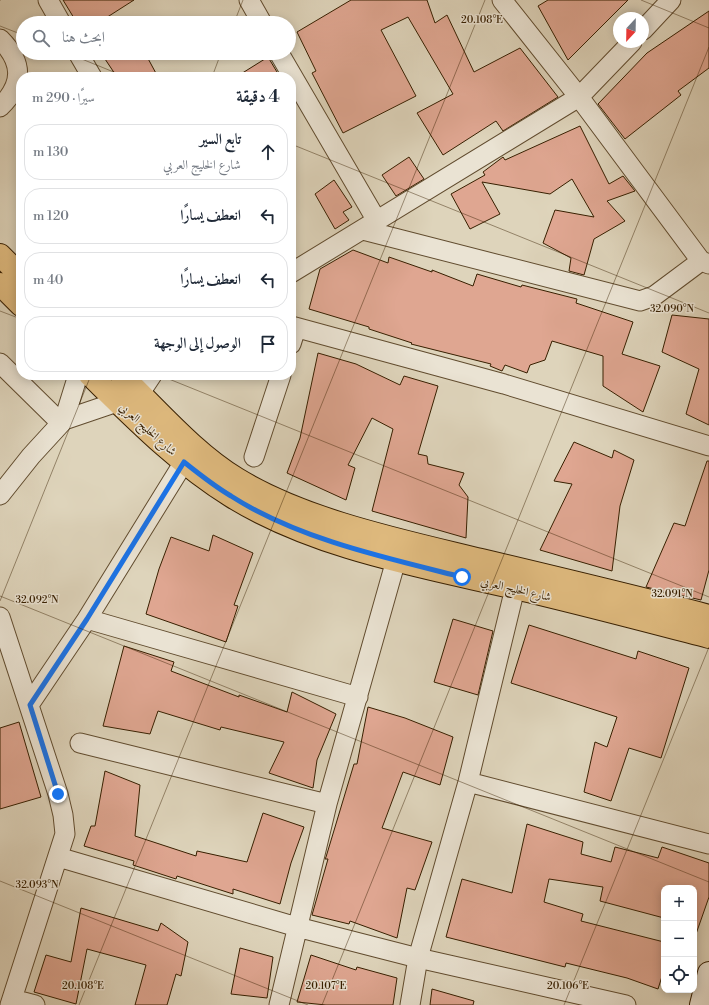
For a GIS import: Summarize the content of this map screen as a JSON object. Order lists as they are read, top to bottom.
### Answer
{
  "streets": {
    "main road": ["شارع الخليج العربي"]
  },
  "north": "bottom",
  "page": {
    "search": "ابحث هنا",
    "heading": ["4 دقيقة", "سيرًا · 290 m"],
    "list": [
      ["تابع السير", "شارع الخليج العربي", "130 m"],
      ["انعطف يسارًا", "120 m"],
      ["انعطف يسارًا", "40 m"],
      "الوصول إلى الوجهة"
    ],
    "map_buttons": ["+", "−"]
  },
  "coordinates": [
    "20.108°E",
    "32.090°N",
    "32.091°N",
    "32.092°N",
    "32.093°N",
    "20.107°E",
    "20.106°E"
  ]
}
